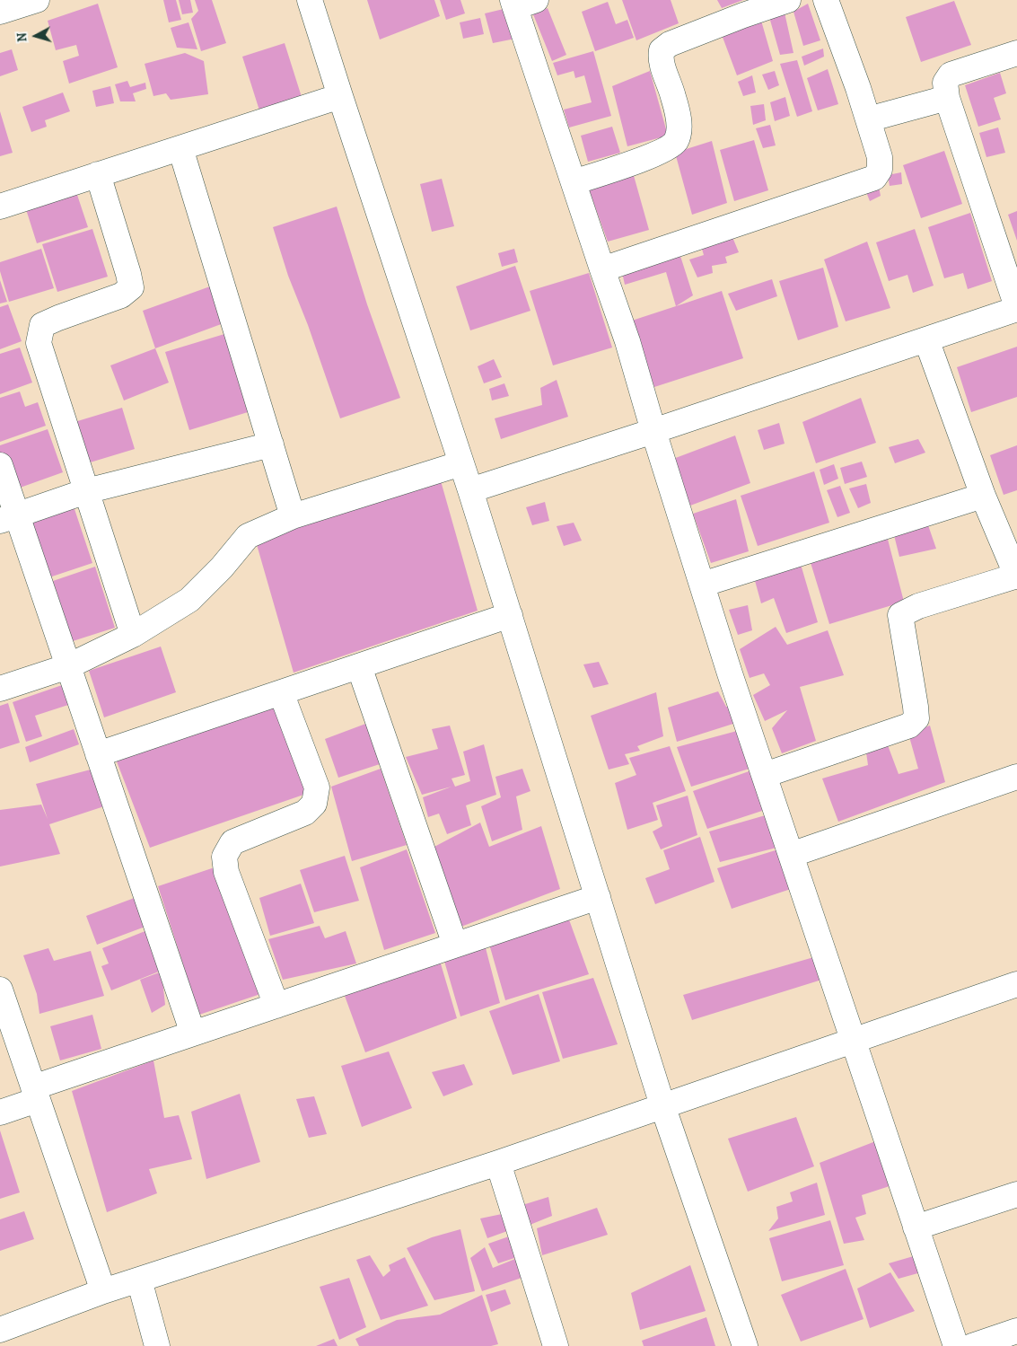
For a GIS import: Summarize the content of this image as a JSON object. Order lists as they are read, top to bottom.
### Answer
{
  "north": "left"
}
